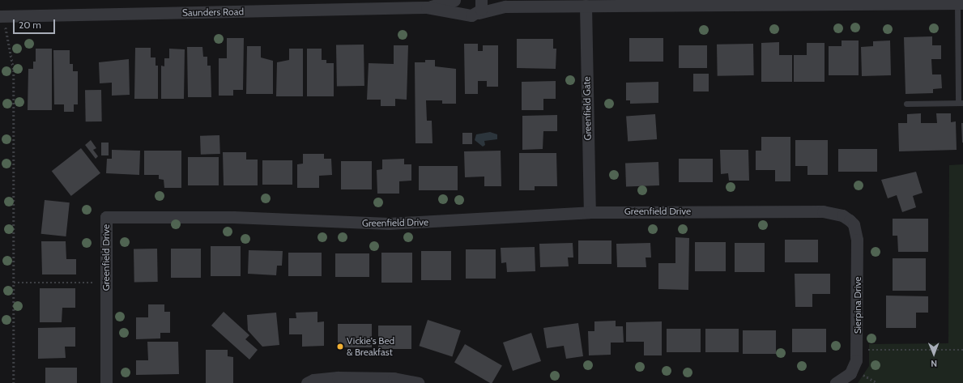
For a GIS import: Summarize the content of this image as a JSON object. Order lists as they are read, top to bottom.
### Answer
{
  "streets": {
    "street": [
      "Saunders Road",
      "Greenfield Gate",
      "Greenfield Drive",
      "Sierpina Drive"
    ]
  },
  "crossings": [
    ["Saunders Road", "Greenfield Gate"],
    ["Greenfield Gate", "Greenfield Drive"],
    ["Greenfield Drive", "Sierpina Drive"]
  ],
  "places": ["Vickie's Bed & Breakfast"],
  "scale_bar": "20 m",
  "north": "bottom"
}
